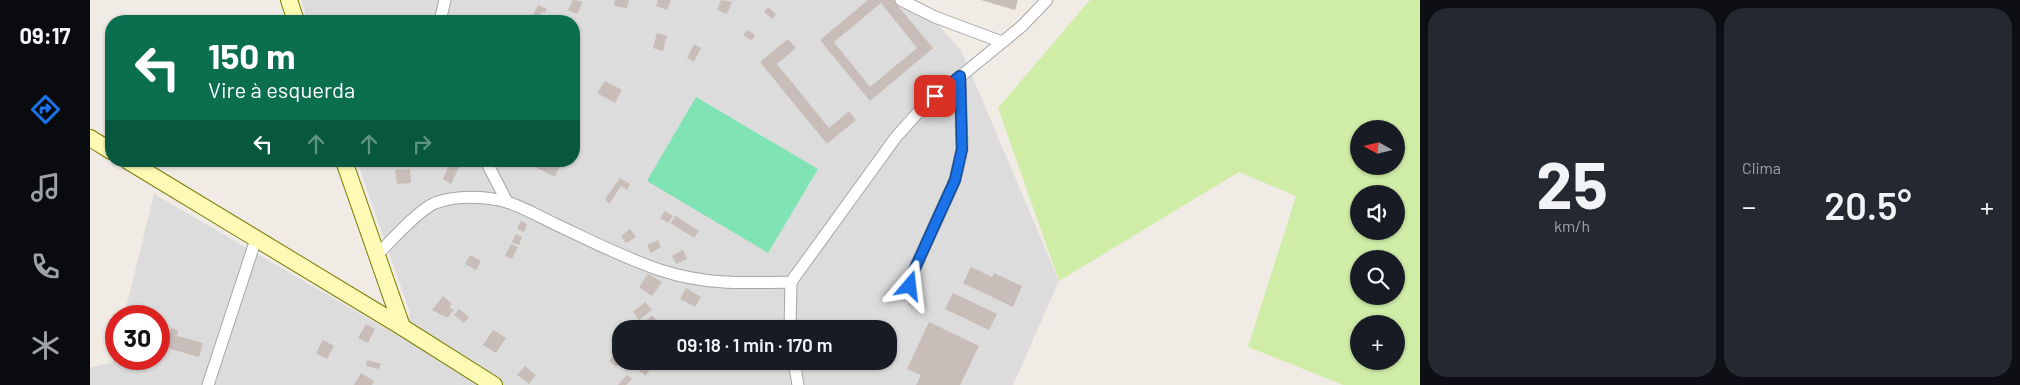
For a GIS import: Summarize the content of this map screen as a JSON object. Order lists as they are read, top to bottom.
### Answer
{
  "north": "left",
  "page": {
    "tabs": "09:17",
    "tile": [
      ["25", "km/h"],
      "Clima"
    ],
    "turn": ["150 m", "Vire à esquerda"],
    "map_buttons": "+",
    "heat": ["−", "20.5°", "+"],
    "limit": "30",
    "trip": "09:18 · 1 min · 170 m"
  }
}
